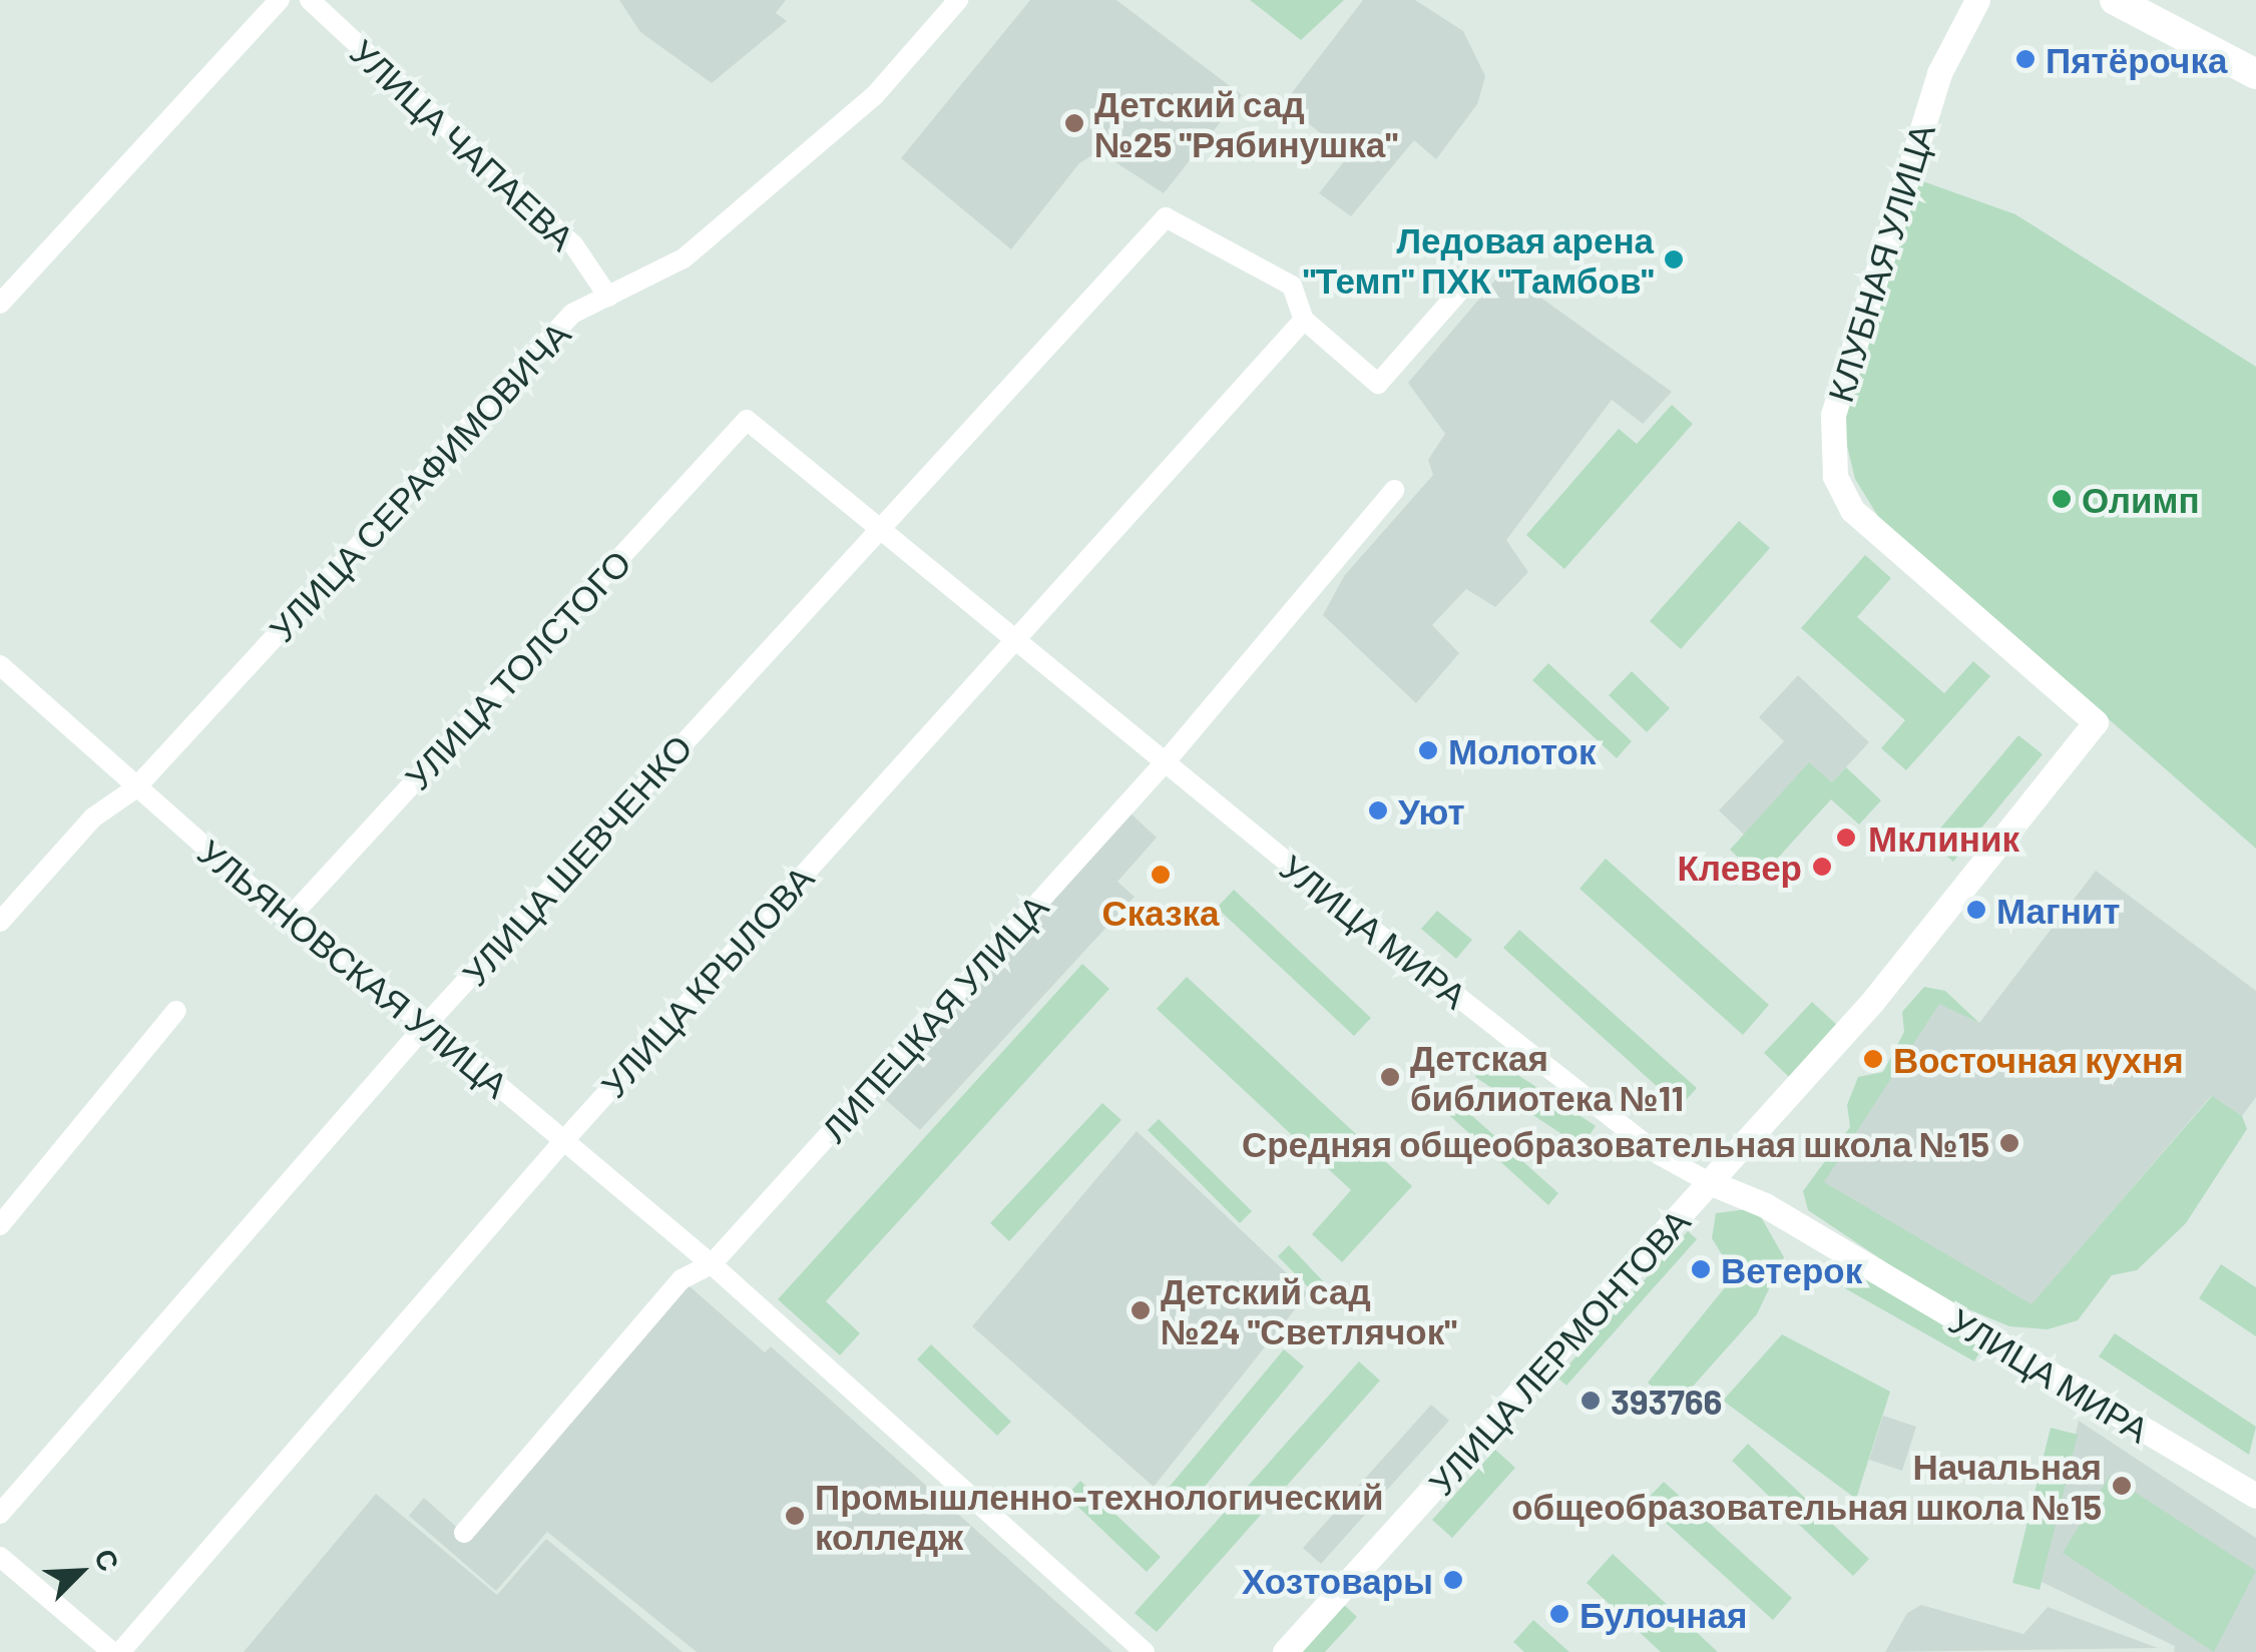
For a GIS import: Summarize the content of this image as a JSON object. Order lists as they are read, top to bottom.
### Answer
{
  "streets": {
    "street": [
      "УЛИЦА ЧАПАЕВА",
      "КЛУБНАЯ УЛИЦА",
      "УЛИЦА СЕРАФИМОВИЧА",
      "УЛИЦА ТОЛСТОГО",
      "УЛИЦА ШЕВЧЕНКО",
      "УЛИЦА МИРА",
      "УЛЬЯНОВСКАЯ УЛИЦА",
      "УЛИЦА КРЫЛОВА",
      "ЛИПЕЦКАЯ УЛИЦА",
      "УЛИЦА ЛЕРМОНТОВА"
    ]
  },
  "crossings": [
    ["УЛИЦА ЧАПАЕВА", "УЛИЦА СЕРАФИМОВИЧА"],
    ["КЛУБНАЯ УЛИЦА", "УЛИЦА ЛЕРМОНТОВА"],
    ["УЛИЦА СЕРАФИМОВИЧА", "УЛЬЯНОВСКАЯ УЛИЦА"],
    ["УЛИЦА ТОЛСТОГО", "УЛИЦА МИРА"],
    ["УЛИЦА ТОЛСТОГО", "УЛЬЯНОВСКАЯ УЛИЦА"],
    ["УЛИЦА ШЕВЧЕНКО", "УЛИЦА МИРА"],
    ["УЛИЦА ШЕВЧЕНКО", "УЛЬЯНОВСКАЯ УЛИЦА"],
    ["УЛИЦА ШЕВЧЕНКО", "УЛИЦА КРЫЛОВА"],
    ["УЛИЦА МИРА", "УЛИЦА КРЫЛОВА"],
    ["УЛИЦА МИРА", "ЛИПЕЦКАЯ УЛИЦА"],
    ["УЛИЦА МИРА", "УЛИЦА ЛЕРМОНТОВА"],
    ["УЛЬЯНОВСКАЯ УЛИЦА", "УЛИЦА КРЫЛОВА"],
    ["УЛЬЯНОВСКАЯ УЛИЦА", "ЛИПЕЦКАЯ УЛИЦА"]
  ],
  "places": [
    "Пятёрочка",
    "Детский сад №25 \"Рябинушка\"",
    "Ледовая арена \"Темп\" ПХК \"Тамбов\"",
    "Олимп",
    "Молоток",
    "Уют",
    "Мклиник",
    "Клевер",
    "Сказка",
    "Магнит",
    "Восточная кухня",
    "Детская библиотека №11",
    "Средняя общеобразовательная школа №15",
    "Ветерок",
    "Детский сад №24 \"Светлячок\"",
    "393766",
    "Начальная общеобразовательная школа №15",
    "Промышленно-технологический колледж",
    "Хозтовары",
    "Булочная"
  ],
  "north": "top right"
}
